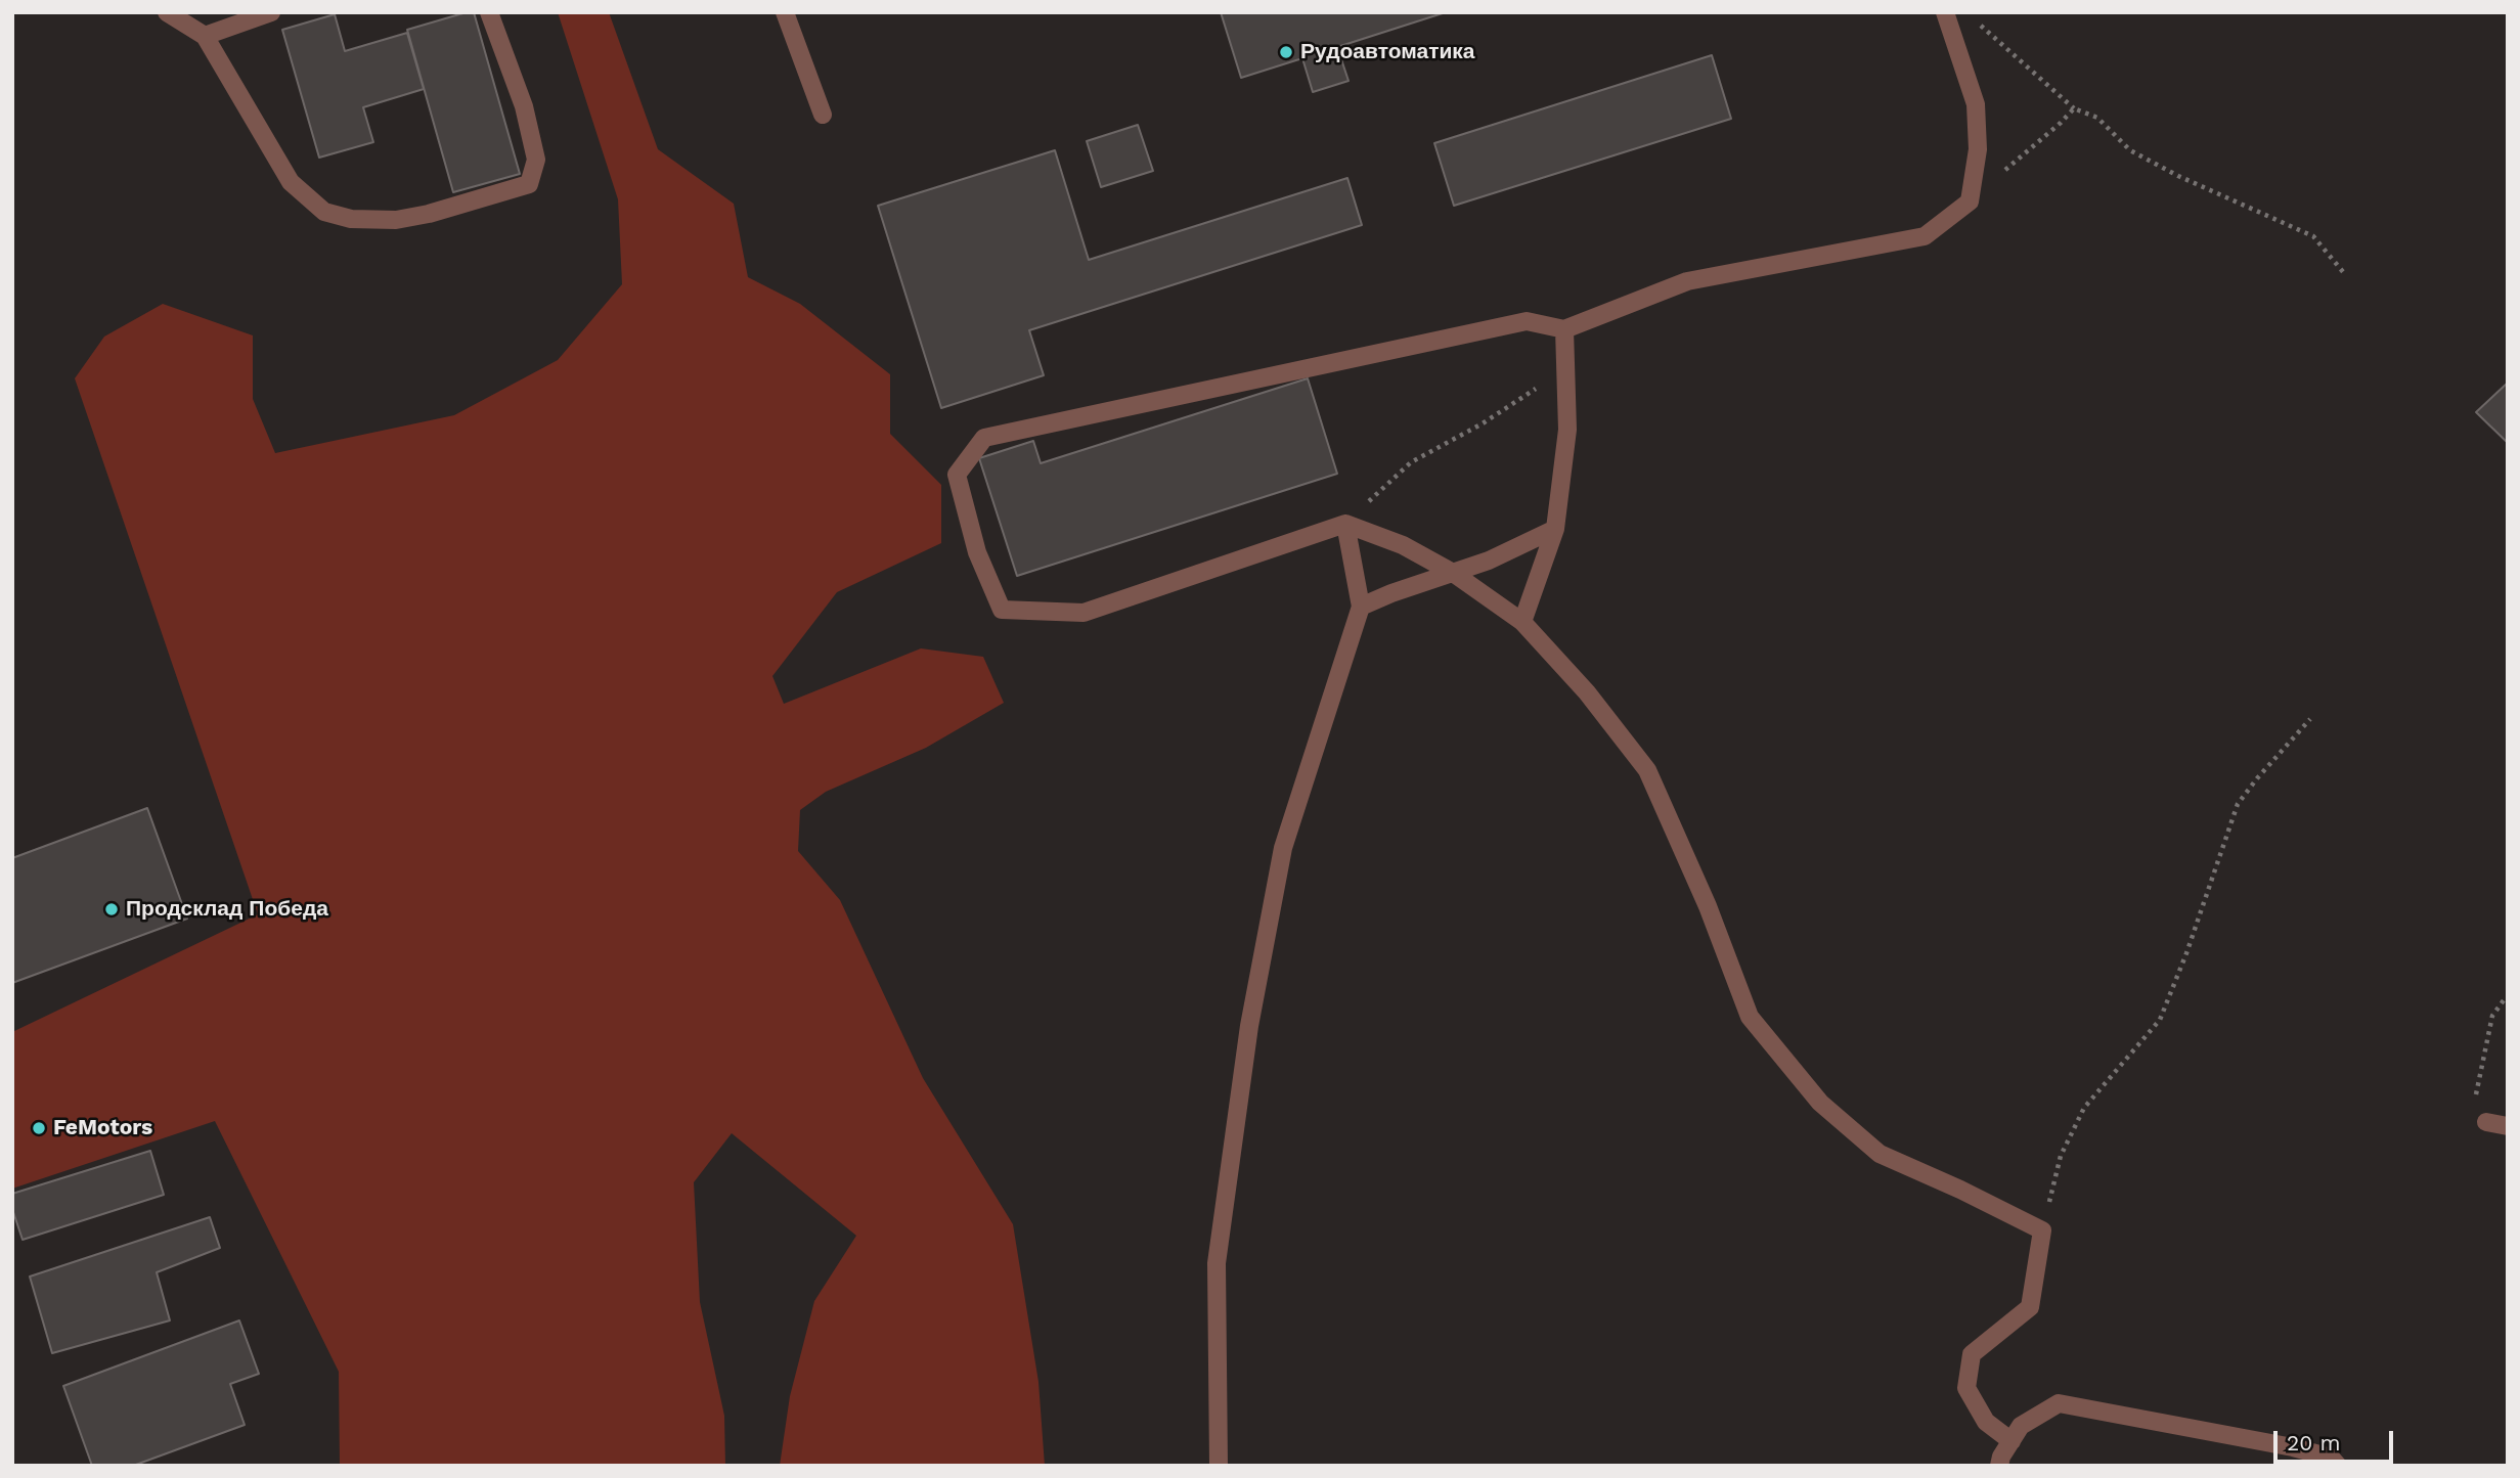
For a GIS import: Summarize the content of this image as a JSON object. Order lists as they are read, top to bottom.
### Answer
{
  "places": ["Рудоавтоматика", "Продсклад Победа", "FeMotors"],
  "scale_bar": "20 m"
}
